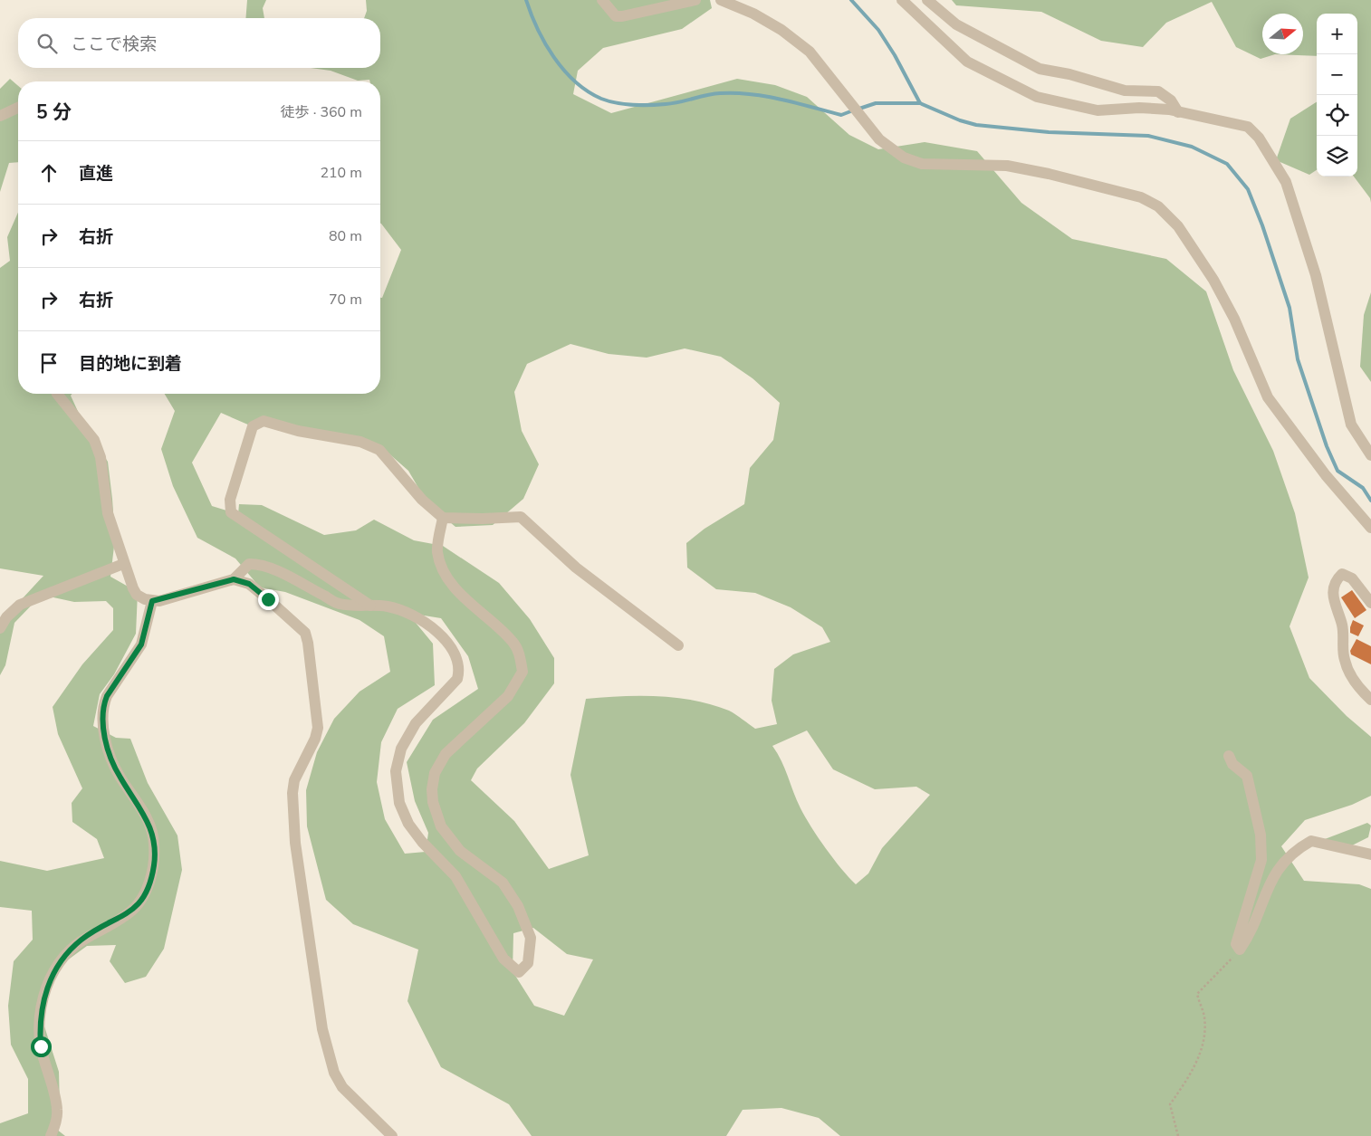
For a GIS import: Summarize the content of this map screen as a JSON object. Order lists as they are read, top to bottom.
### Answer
{
  "north": "right",
  "page": {
    "map_buttons": ["+", "−"],
    "search": "ここで検索",
    "heading": ["5 分", "徒歩 · 360 m"],
    "list": [
      ["直進", "210 m"],
      ["右折", "80 m"],
      ["右折", "70 m"],
      "目的地に到着"
    ]
  }
}
